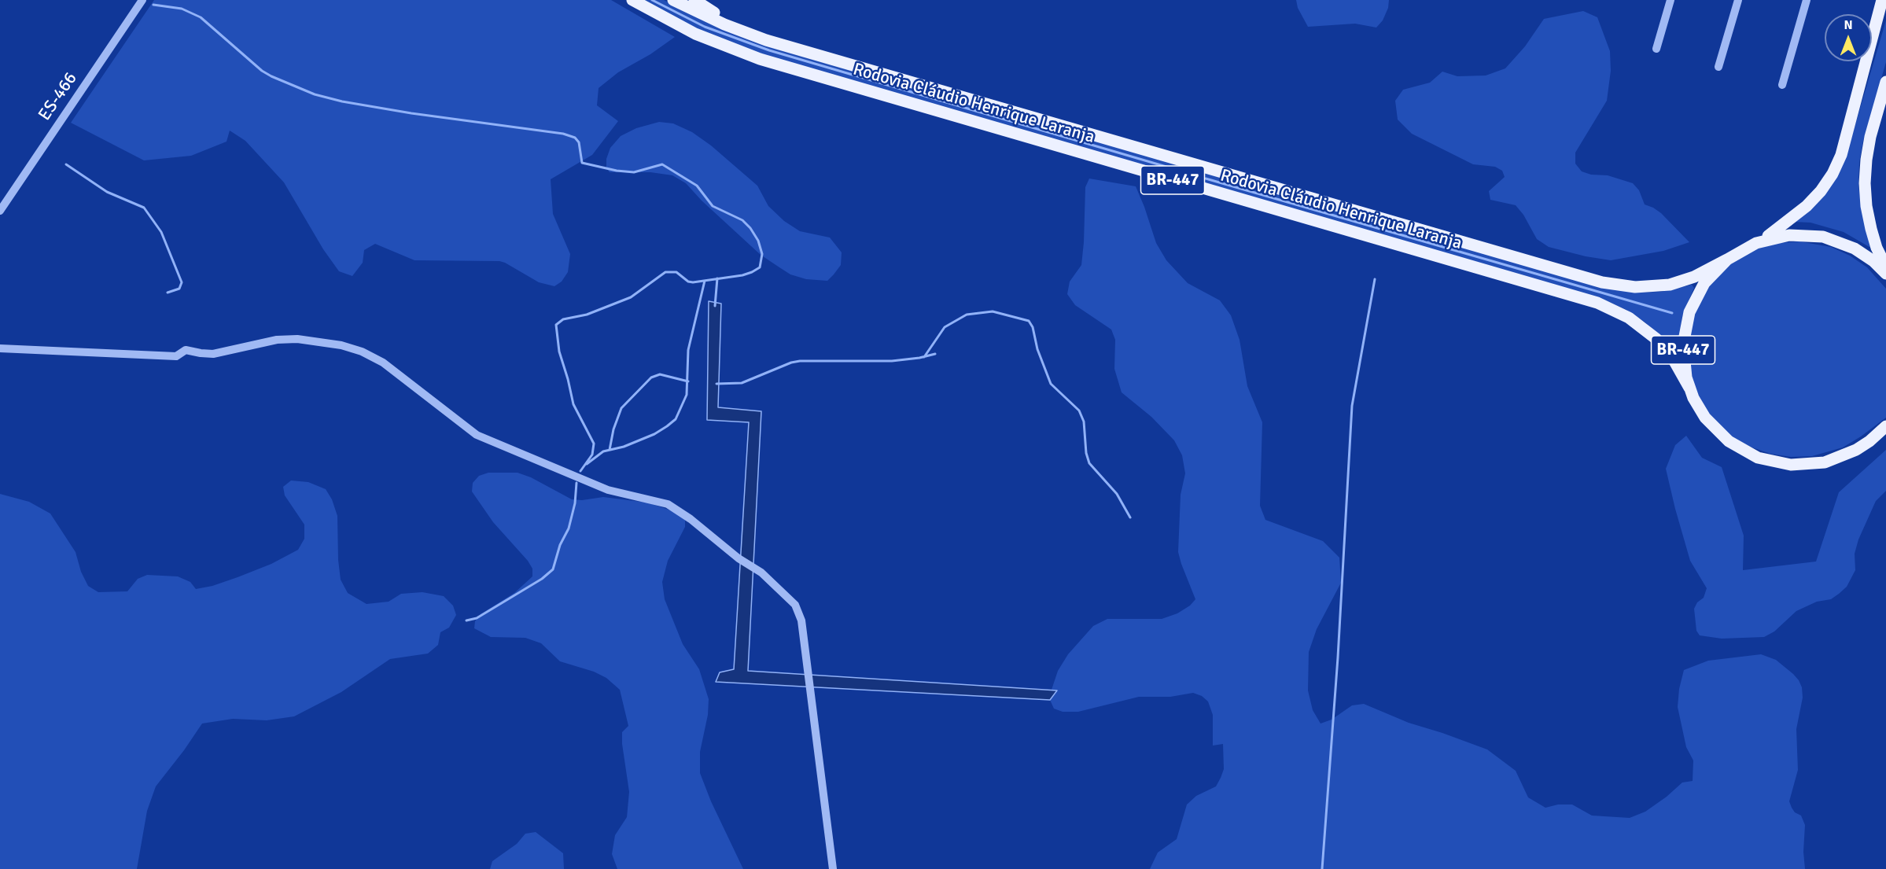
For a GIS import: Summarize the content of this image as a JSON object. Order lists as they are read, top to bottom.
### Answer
{
  "streets": {
    "main road": ["Rodovia Cláudio Henrique Laranja", "BR-447"],
    "street": ["ES-466"]
  },
  "crossings": [
    ["Rodovia Cláudio Henrique Laranja", "BR-447"]
  ],
  "north": "top"
}
